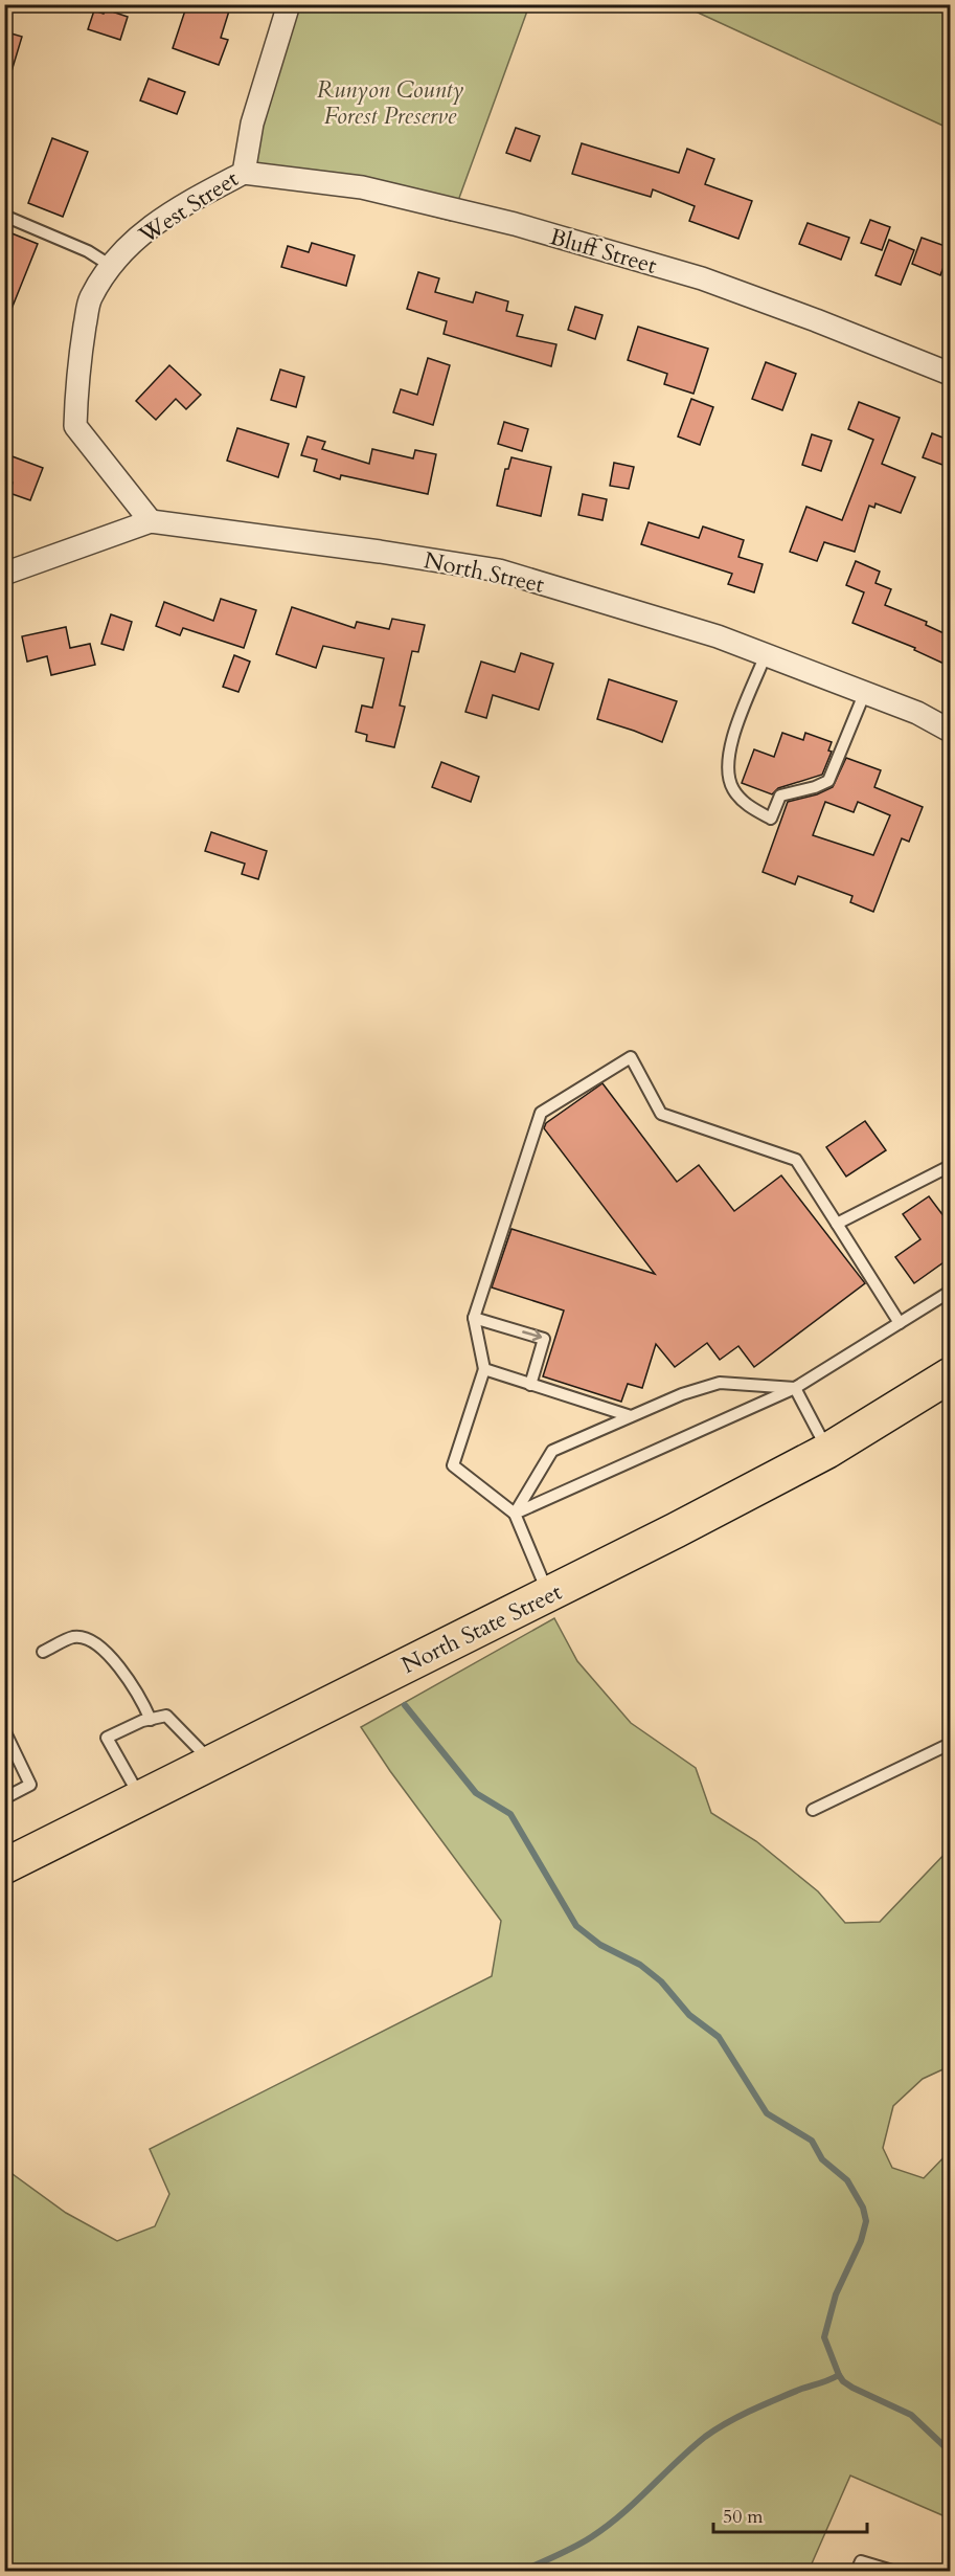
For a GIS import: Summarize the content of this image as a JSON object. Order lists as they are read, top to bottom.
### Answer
{
  "streets": {
    "main road": ["North State Street"],
    "street": ["West Street", "Bluff Street", "North Street"]
  },
  "crossings": [
    ["West Street", "Bluff Street"],
    ["West Street", "North Street"]
  ],
  "parks": ["Runyon County Forest Preserve"],
  "scale_bar": "50 m"
}
